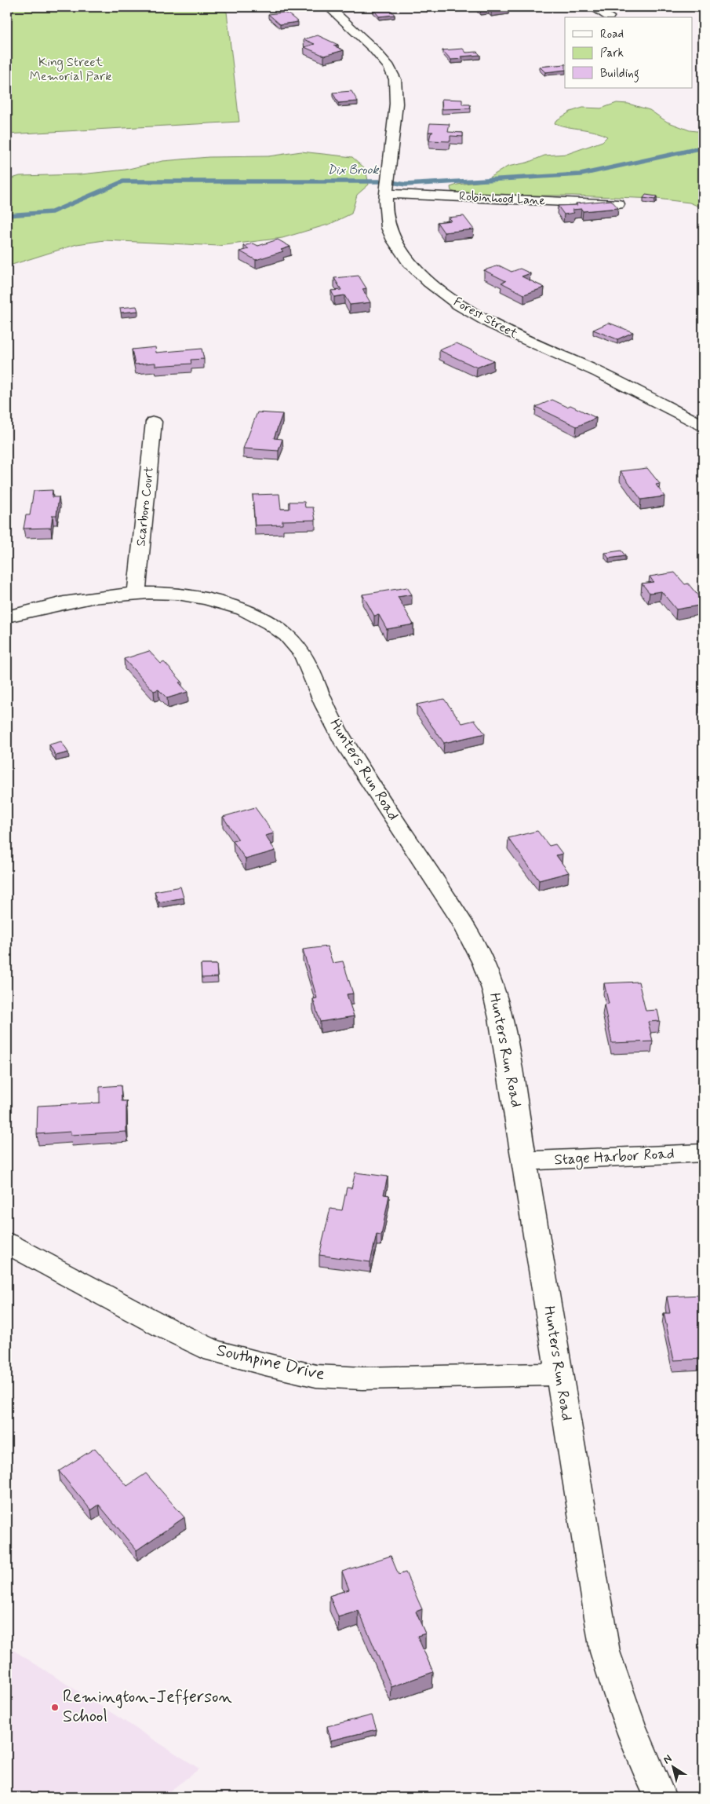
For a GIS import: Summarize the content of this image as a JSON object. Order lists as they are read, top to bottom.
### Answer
{
  "streets": {
    "street": [
      "Robinhood Lane",
      "Forest Street",
      "Scarboro Court",
      "Hunters Run Road",
      "Stage Harbor Road",
      "Southpine Drive"
    ]
  },
  "crossings": [
    ["Robinhood Lane", "Forest Street"],
    ["Scarboro Court", "Hunters Run Road"],
    ["Hunters Run Road", "Stage Harbor Road"],
    ["Hunters Run Road", "Southpine Drive"]
  ],
  "water": ["Dix Brook"],
  "parks": ["King Street Memorial Park"],
  "places": ["Remington-Jefferson School"],
  "legend": ["Road", "Park", "Building"],
  "north": "top left"
}
